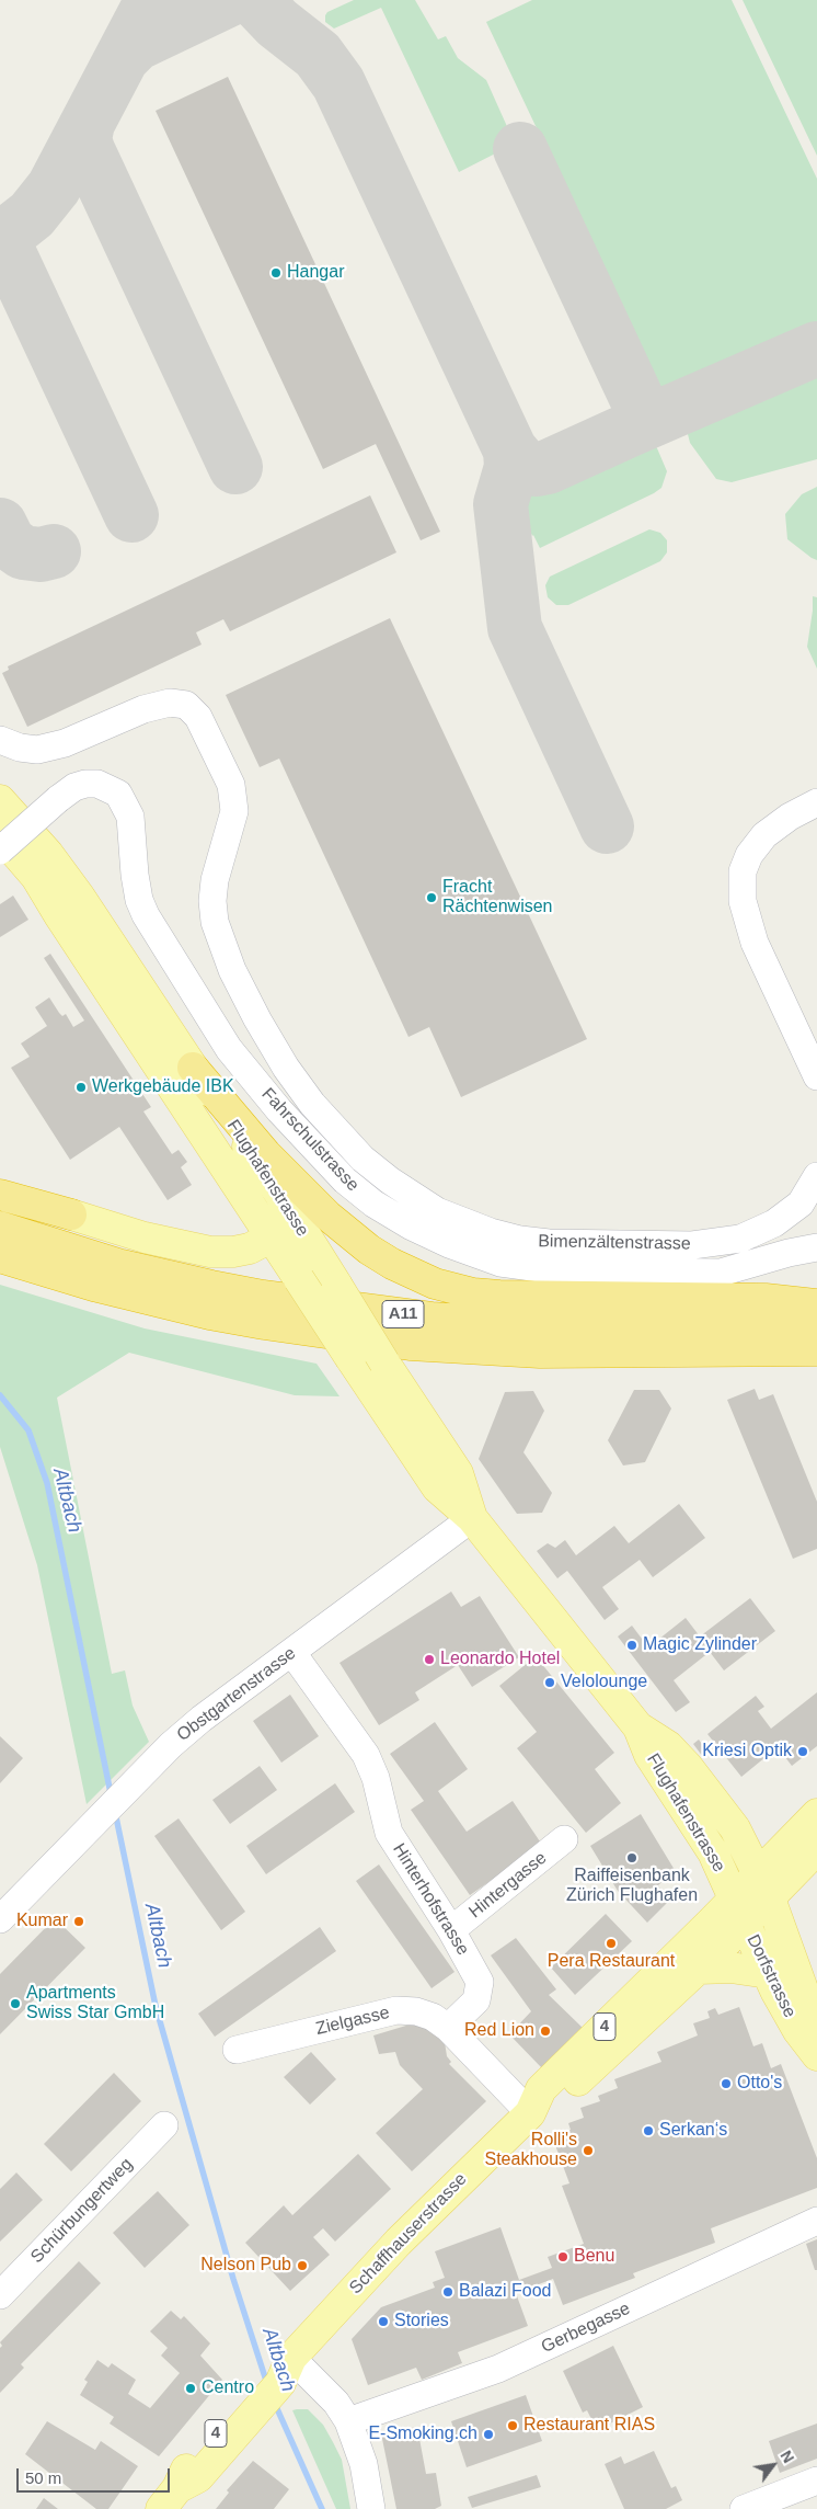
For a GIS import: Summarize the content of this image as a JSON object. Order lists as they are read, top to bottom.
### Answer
{
  "streets": {
    "highway": ["A11"],
    "main road": [
      "Flughafenstrasse",
      "Dorfstrasse",
      "4",
      "Schaffhauserstrasse"
    ],
    "street": [
      "Fahrschulstrasse",
      "Bimenzältenstrasse",
      "Obstgartenstrasse",
      "Hintergasse",
      "Hinterhofstrasse",
      "Zielgasse",
      "Schürbungertweg",
      "Gerbegasse"
    ]
  },
  "crossings": [
    ["Flughafenstrasse", "Obstgartenstrasse"],
    ["Flughafenstrasse", "Dorfstrasse"],
    ["Flughafenstrasse", "Schaffhauserstrasse"],
    ["Obstgartenstrasse", "Hinterhofstrasse"],
    ["Hintergasse", "Hinterhofstrasse"],
    ["Hinterhofstrasse", "Zielgasse"],
    ["Dorfstrasse", "Schaffhauserstrasse"],
    ["Zielgasse", "Schaffhauserstrasse"]
  ],
  "water": ["Altbach"],
  "places": [
    "Hangar",
    "Fracht Rächtenwisen",
    "Werkgebäude IBK",
    "Magic Zylinder",
    "Leonardo Hotel",
    "Velolounge",
    "Kriesi Optik",
    "Raiffeisenbank Zürich Flughafen",
    "Kumar",
    "Pera Restaurant",
    "Apartments Swiss Star GmbH",
    "Red Lion",
    "Otto's",
    "Serkan‘s",
    "Rolli's Steakhouse",
    "Benu",
    "Nelson Pub",
    "Balazi Food",
    "Stories",
    "Centro",
    "Restaurant RIAS",
    "E-Smoking.ch"
  ],
  "scale_bar": "50 m",
  "north": "top right"
}
